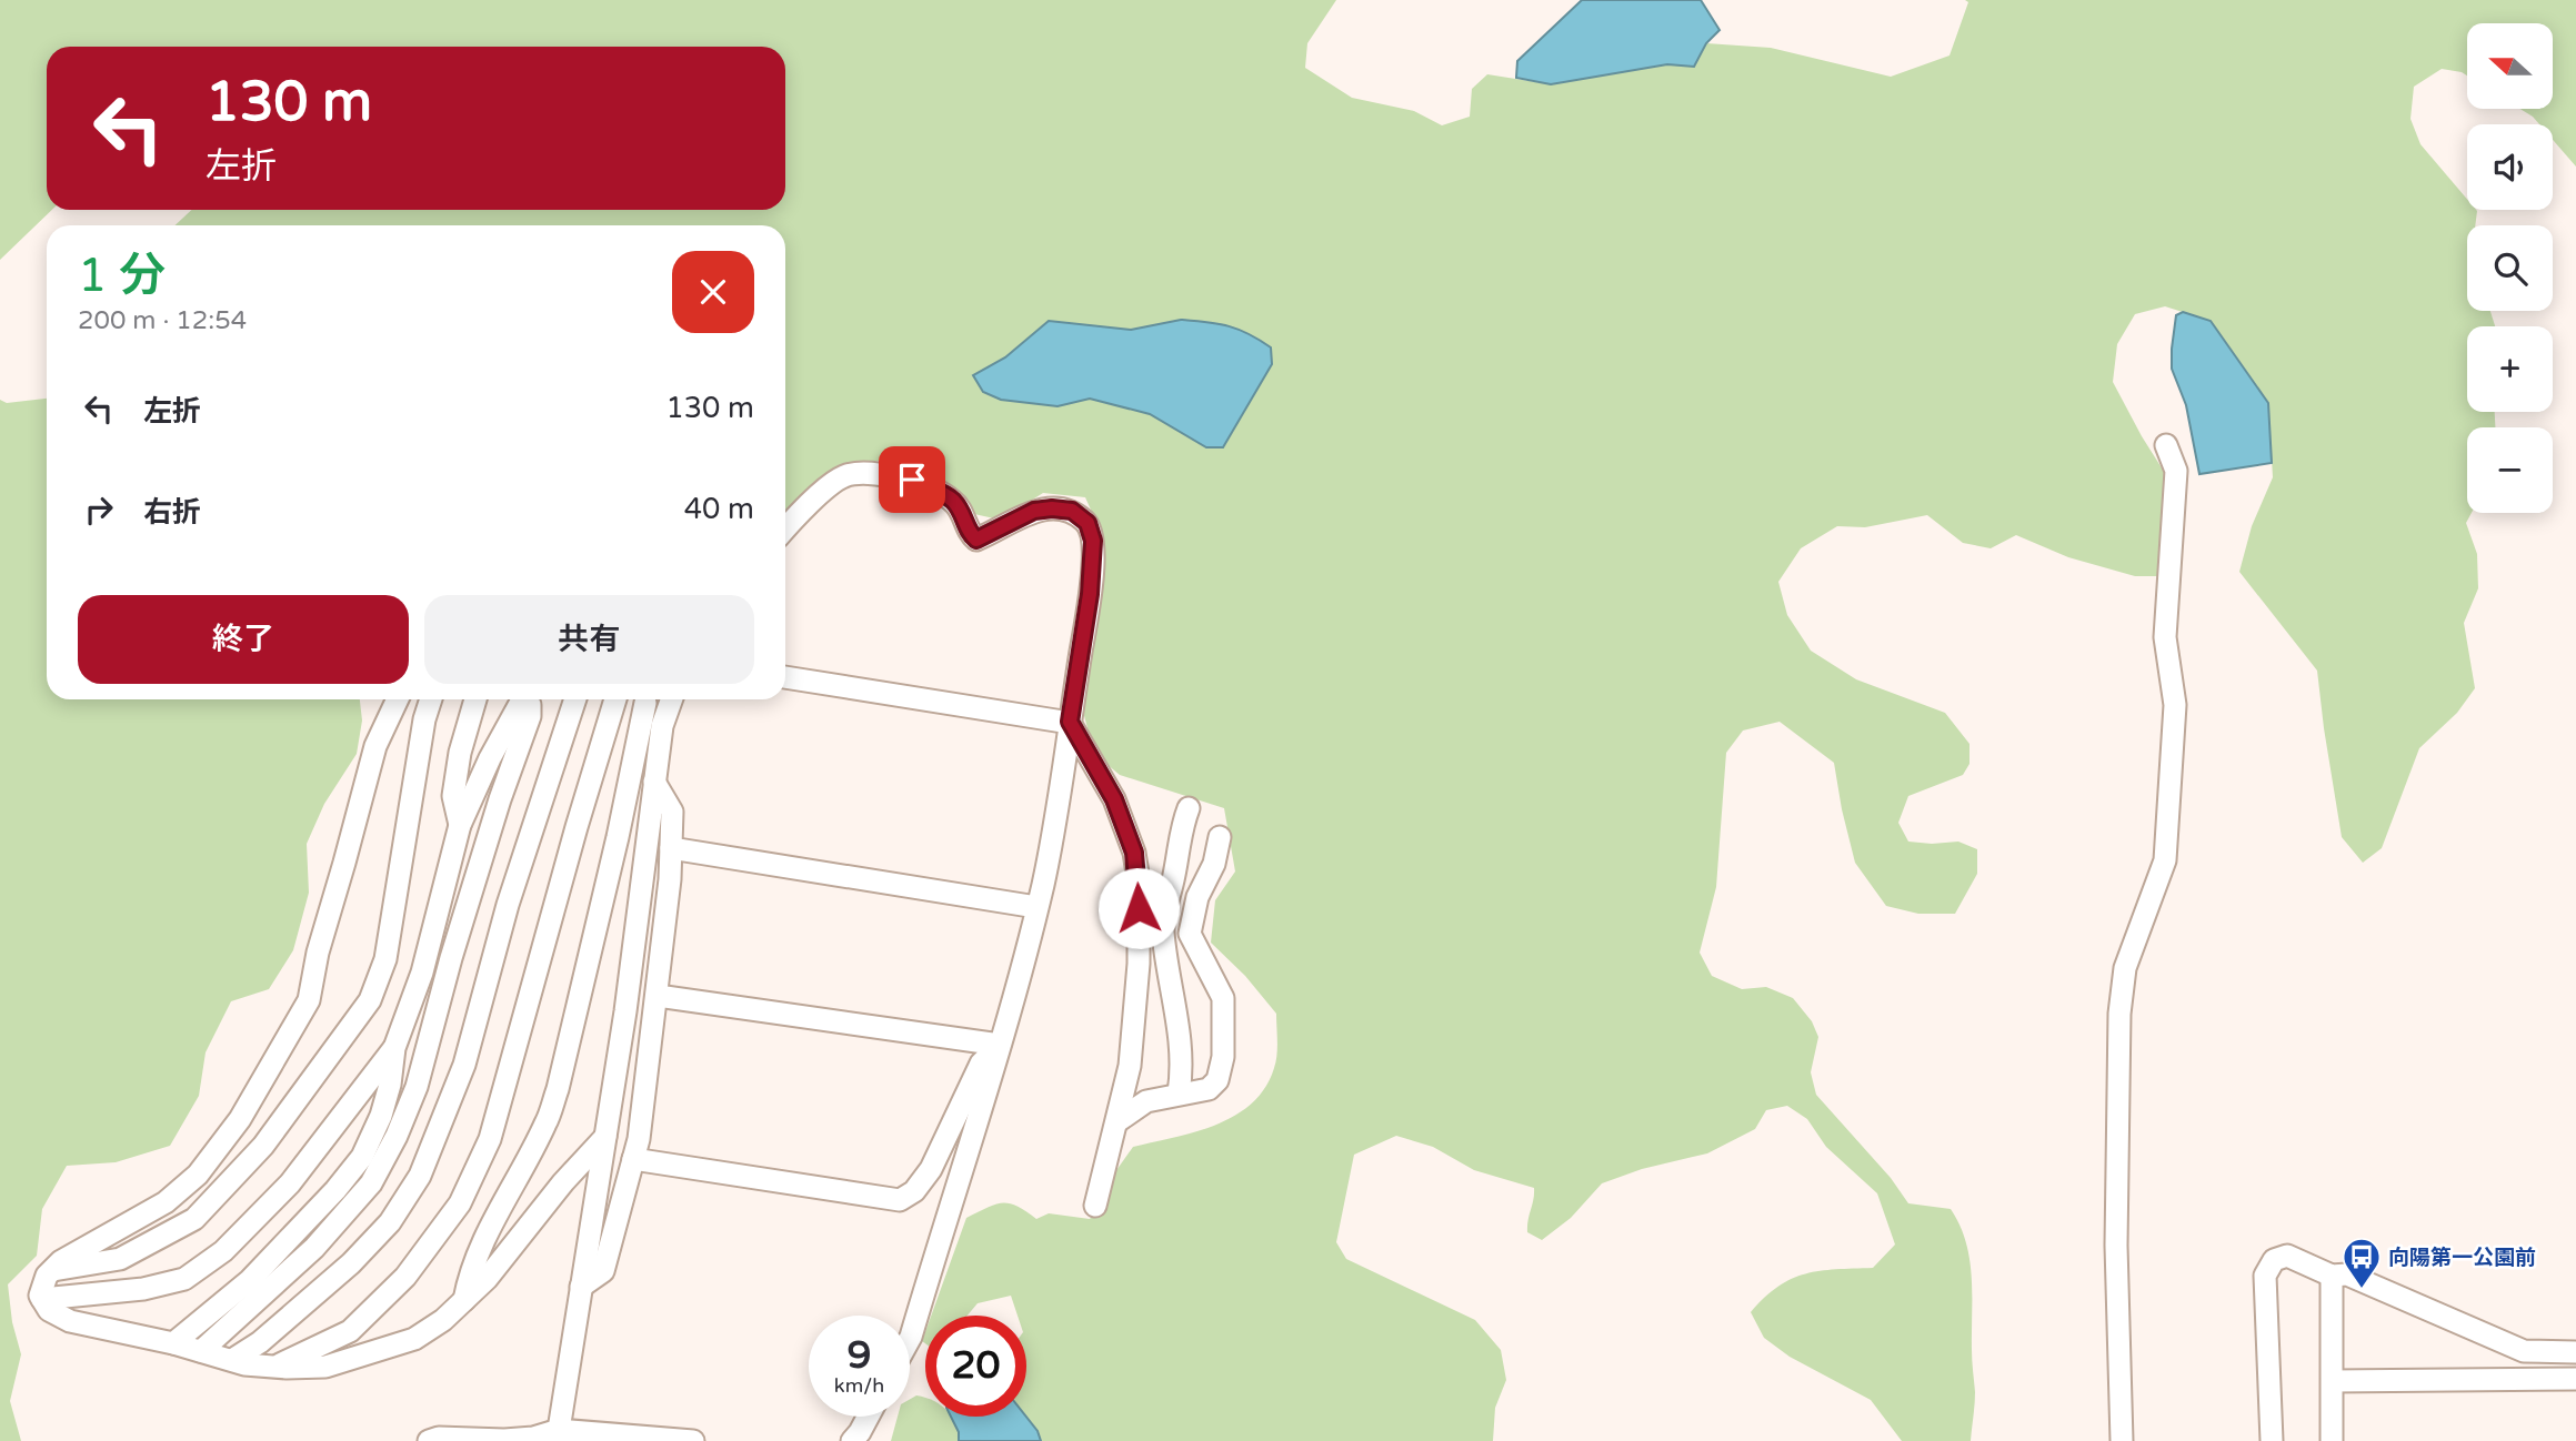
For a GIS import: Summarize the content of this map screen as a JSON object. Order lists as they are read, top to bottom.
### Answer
{
  "places": {
    "bus stop": ["向陽第一公園前"]
  },
  "north": "left",
  "page": {
    "map_buttons": ["+", "−"],
    "turn": ["130 m", "左折"],
    "heading": ["1 分", "200 m · 12:54"],
    "list": [
      {
        "name": "左折",
        "value": "130 m"
      },
      {
        "name": "右折",
        "value": "40 m"
      }
    ],
    "buttons": ["終了", "共有"],
    "speed": "9 km/h",
    "limit": "20"
  }
}
